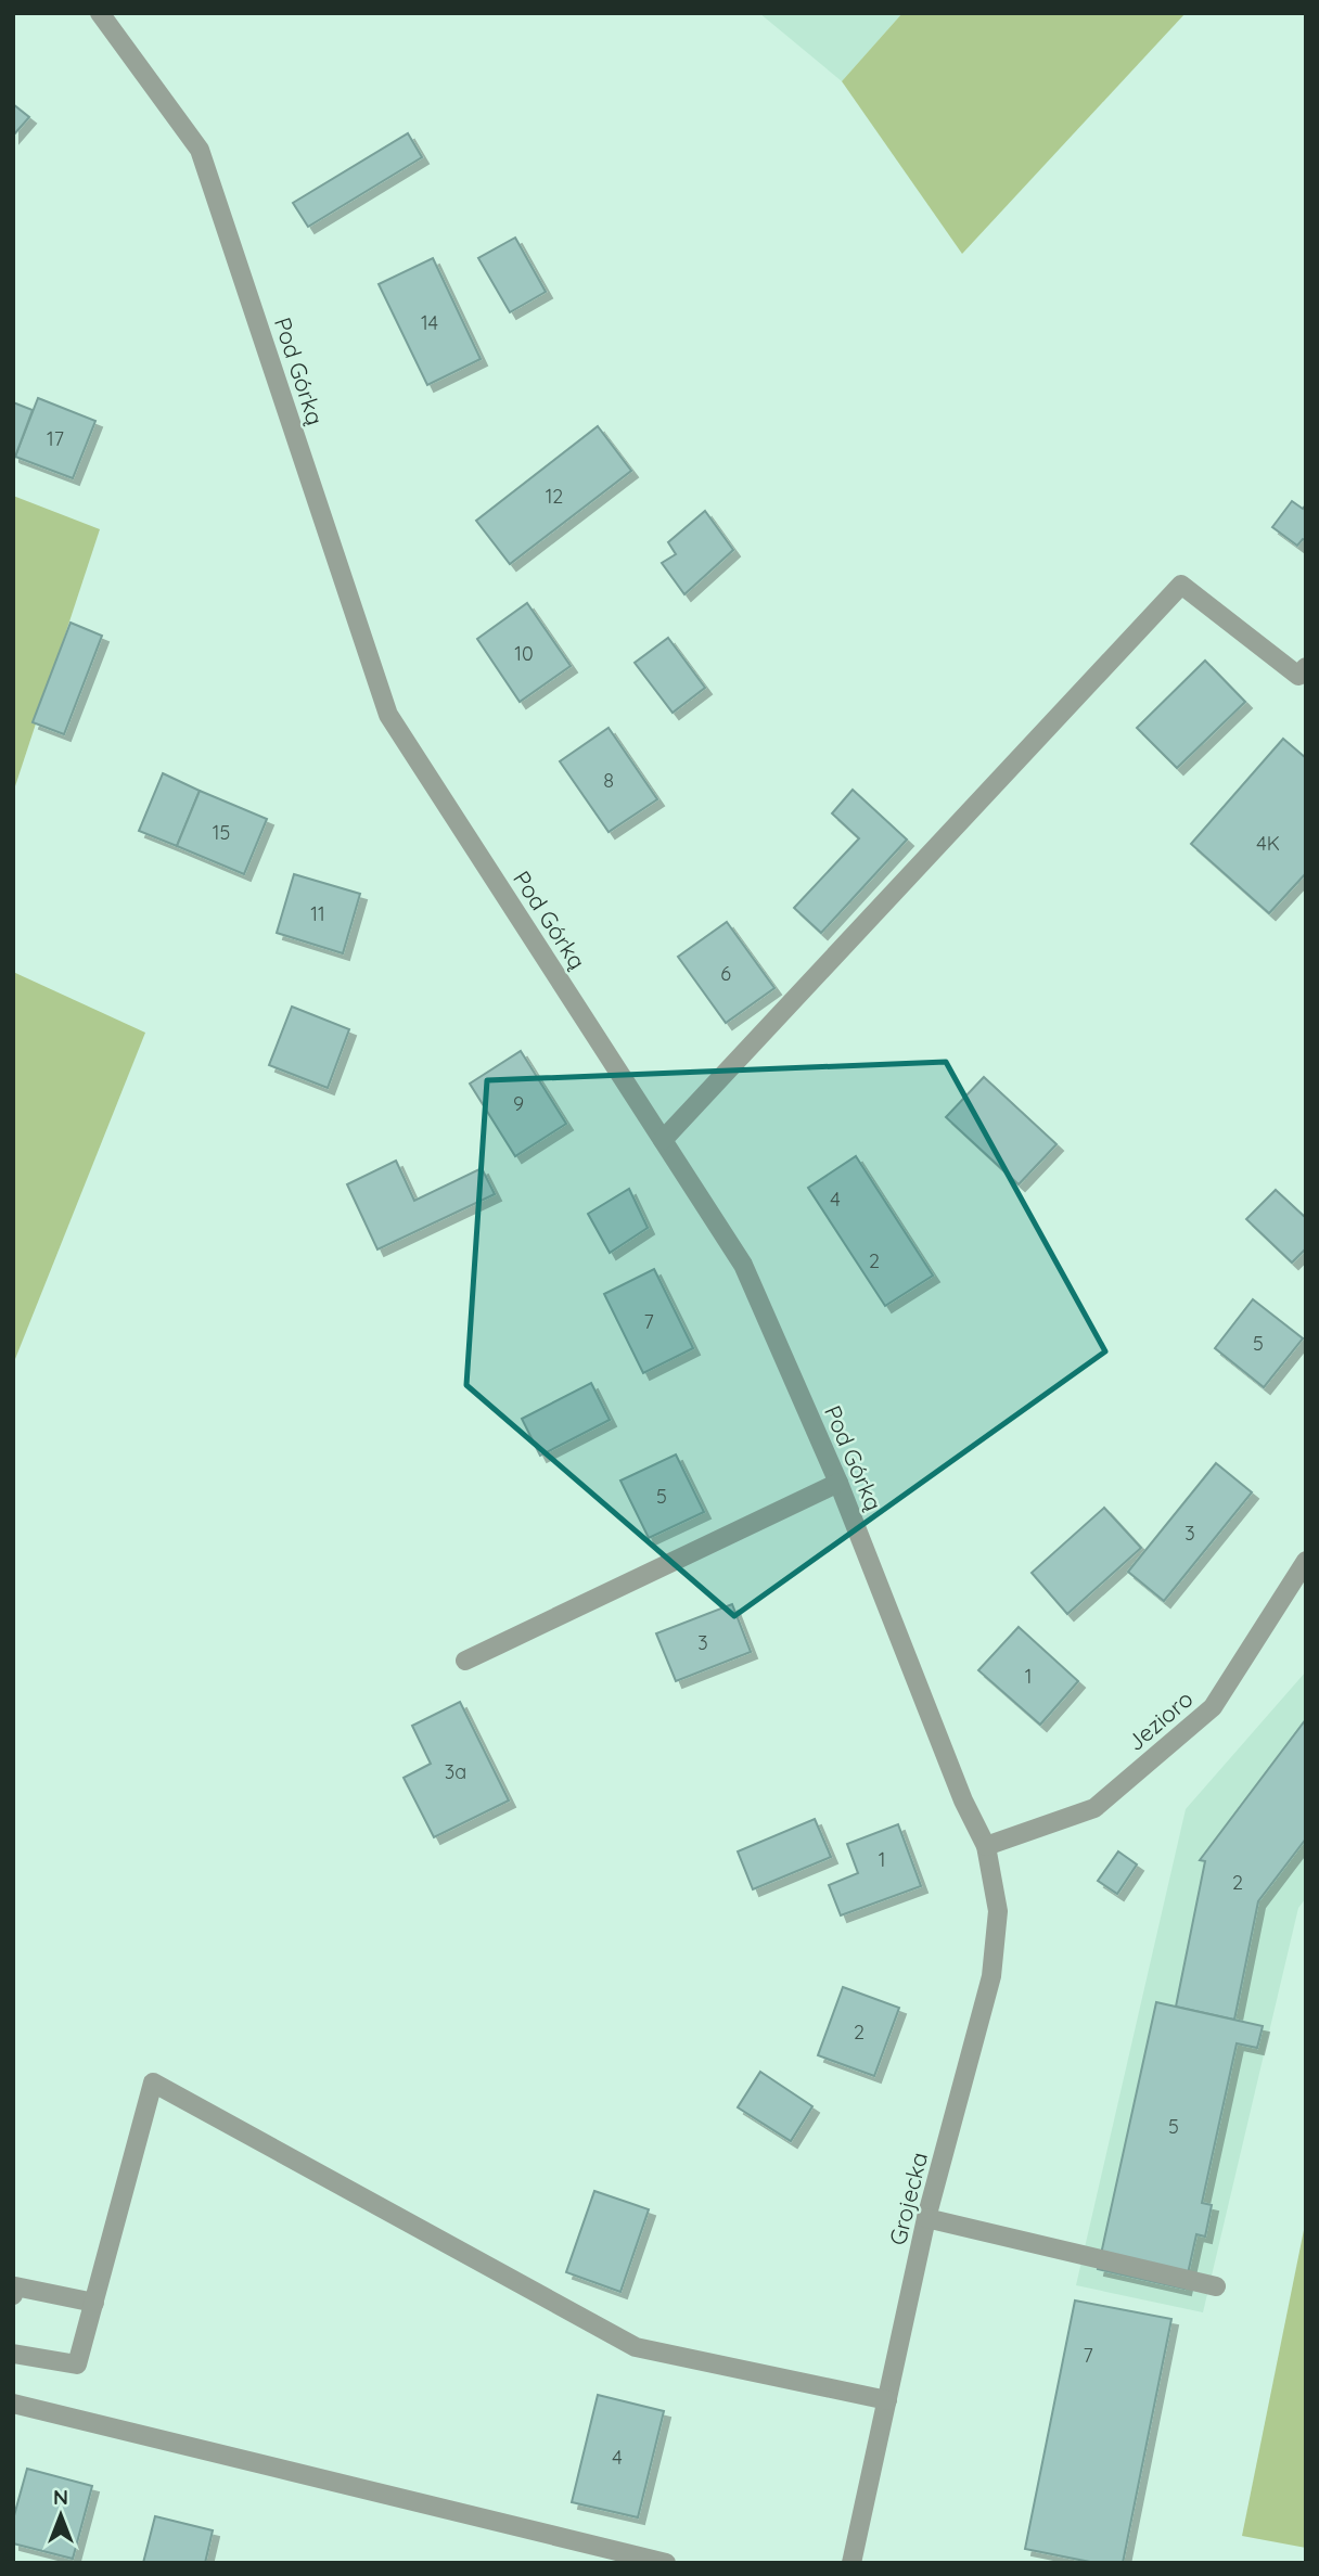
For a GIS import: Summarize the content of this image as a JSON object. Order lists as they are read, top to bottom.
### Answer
{
  "streets": {
    "street": ["Pod Górką", "Jezioro", "Grojecka"]
  },
  "crossings": [
    ["Pod Górką", "Jezioro"],
    ["Pod Górką", "Grojecka"],
    ["Jezioro", "Grojecka"]
  ],
  "house_numbers": [
    "14",
    "17",
    "12",
    "10",
    "8",
    "15",
    "4K",
    "11",
    "6",
    "9",
    "4",
    "2",
    "7",
    "5",
    "5",
    "3",
    "3",
    "1",
    "3a",
    "1",
    "2",
    "2",
    "5",
    "7",
    "4"
  ],
  "north": "top"
}
